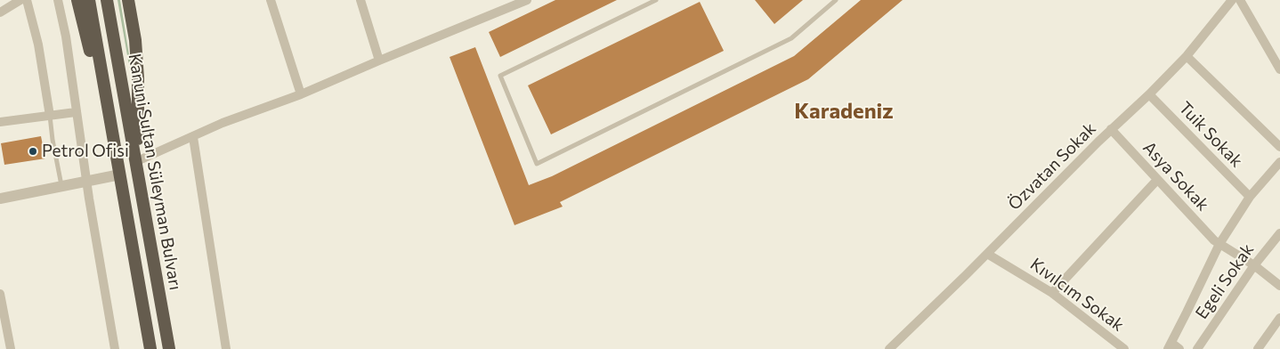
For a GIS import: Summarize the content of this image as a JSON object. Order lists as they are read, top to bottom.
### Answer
{
  "streets": {
    "highway": ["Kanuni Sultan Süleyman Bulvarı"],
    "street": [
      "Tuik Sokak",
      "Özvatan Sokak",
      "Asya Sokak",
      "Egeli Sokak",
      "Kıvılcım Sokak"
    ]
  },
  "crossings": [
    ["Tuik Sokak", "Özvatan Sokak"],
    ["Özvatan Sokak", "Asya Sokak"],
    ["Özvatan Sokak", "Kıvılcım Sokak"],
    ["Asya Sokak", "Egeli Sokak"]
  ],
  "districts": ["Karadeniz"],
  "places": ["Petrol Ofisi"]
}
